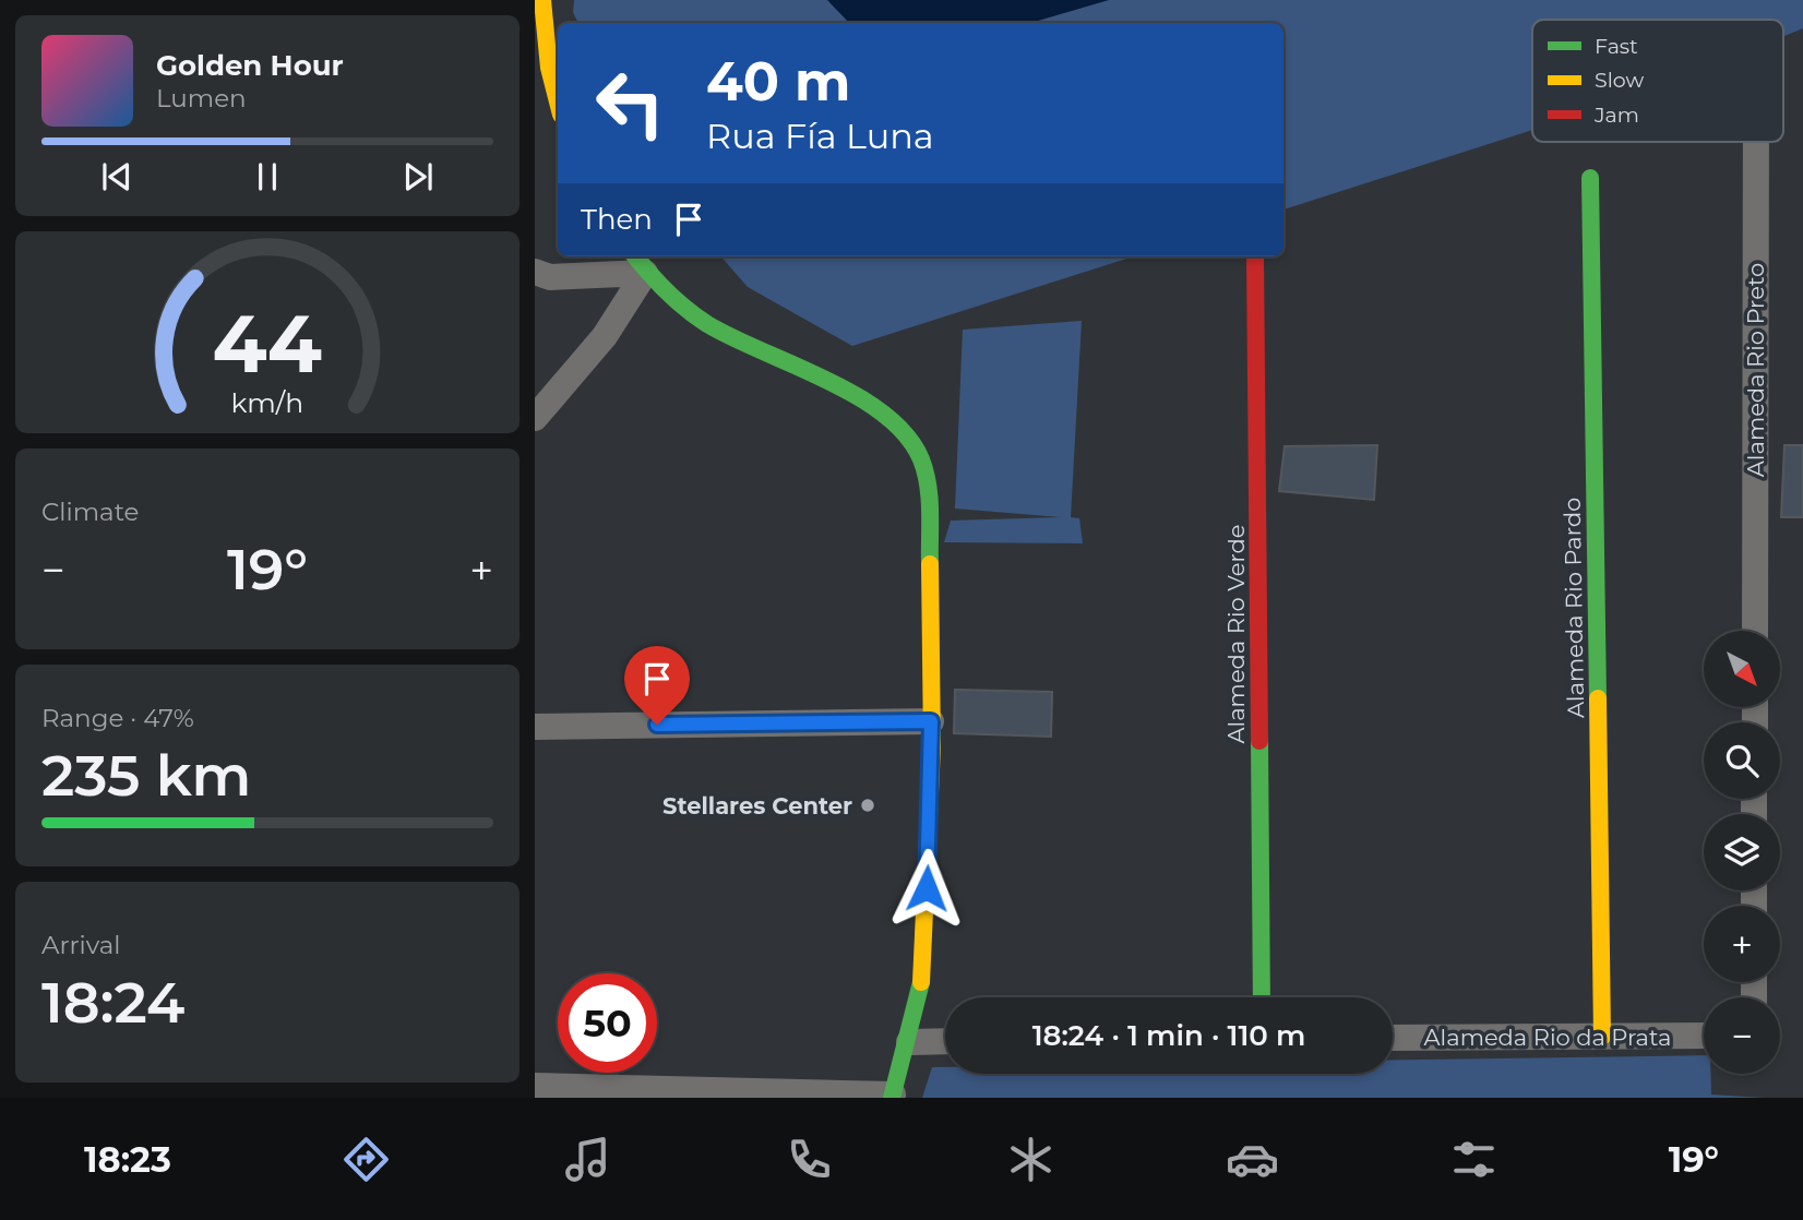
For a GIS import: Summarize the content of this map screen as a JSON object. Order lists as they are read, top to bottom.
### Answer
{
  "streets": {
    "street": [
      "Alameda Rio Preto",
      "Alameda Rio Pardo",
      "Alameda Rio Verde",
      "Alameda Rio da Prata"
    ]
  },
  "crossings": [
    ["Alameda Rio Pardo", "Alameda Rio da Prata"]
  ],
  "places": ["Stellares Center"],
  "legend": ["Fast", "Slow", "Jam"],
  "north": "bottom right",
  "page": {
    "turn": ["40 m", "Rua Fía Luna"],
    "song": ["Golden Hour", "Lumen"],
    "then": "Then",
    "tile": [
      "Climate",
      ["Range · 47%", "235 km"],
      ["Arrival", "18:24"]
    ],
    "heat": ["−", "19°", "+"],
    "map_buttons": ["+", "−"],
    "limit": "50",
    "trip": "18:24 · 1 min · 110 m",
    "tabs": ["18:23", "19°"],
    "gauge": ["44", "km/h"]
  }
}
